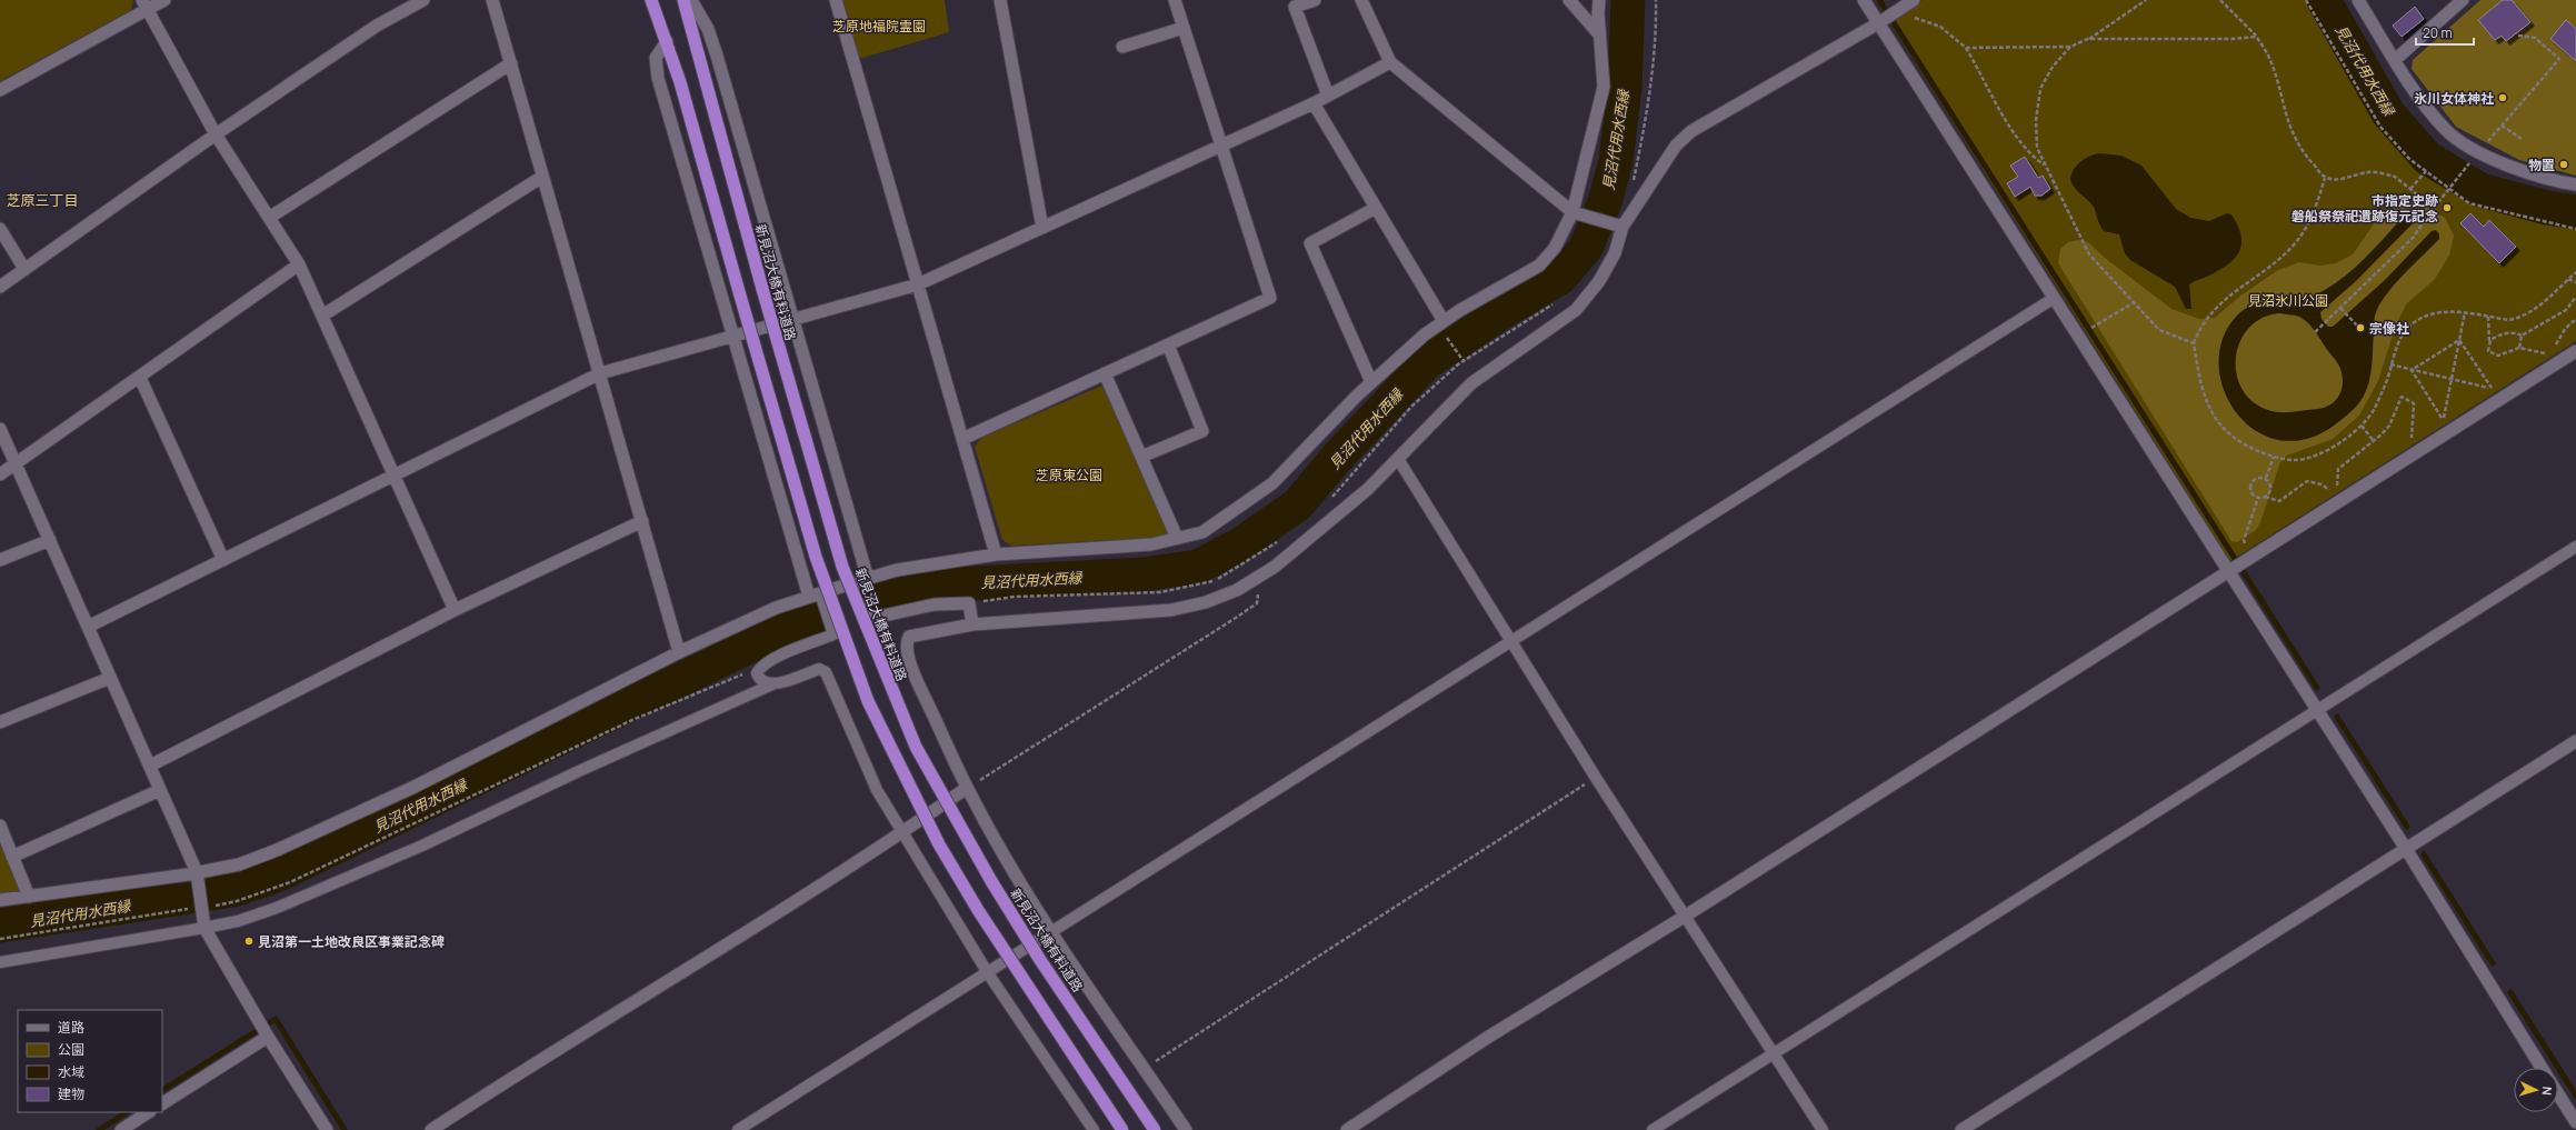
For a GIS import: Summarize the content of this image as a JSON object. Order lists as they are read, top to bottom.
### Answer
{
  "streets": {
    "highway": ["新見沼大橋有料道路"]
  },
  "districts": ["芝原三丁目"],
  "water": ["見沼代用水西縁"],
  "parks": ["芝原地福院霊園", "見沼氷川公園", "芝原東公園"],
  "places": [
    "氷川女体神社",
    "物置",
    "市指定史跡 磐船祭祭祀遺跡復元記念",
    "宗像社",
    "見沼第一土地改良区事業記念碑"
  ],
  "legend": [
    "道路",
    "公園",
    "水域",
    "建物"
  ],
  "scale_bar": "20 m",
  "north": "right"
}
